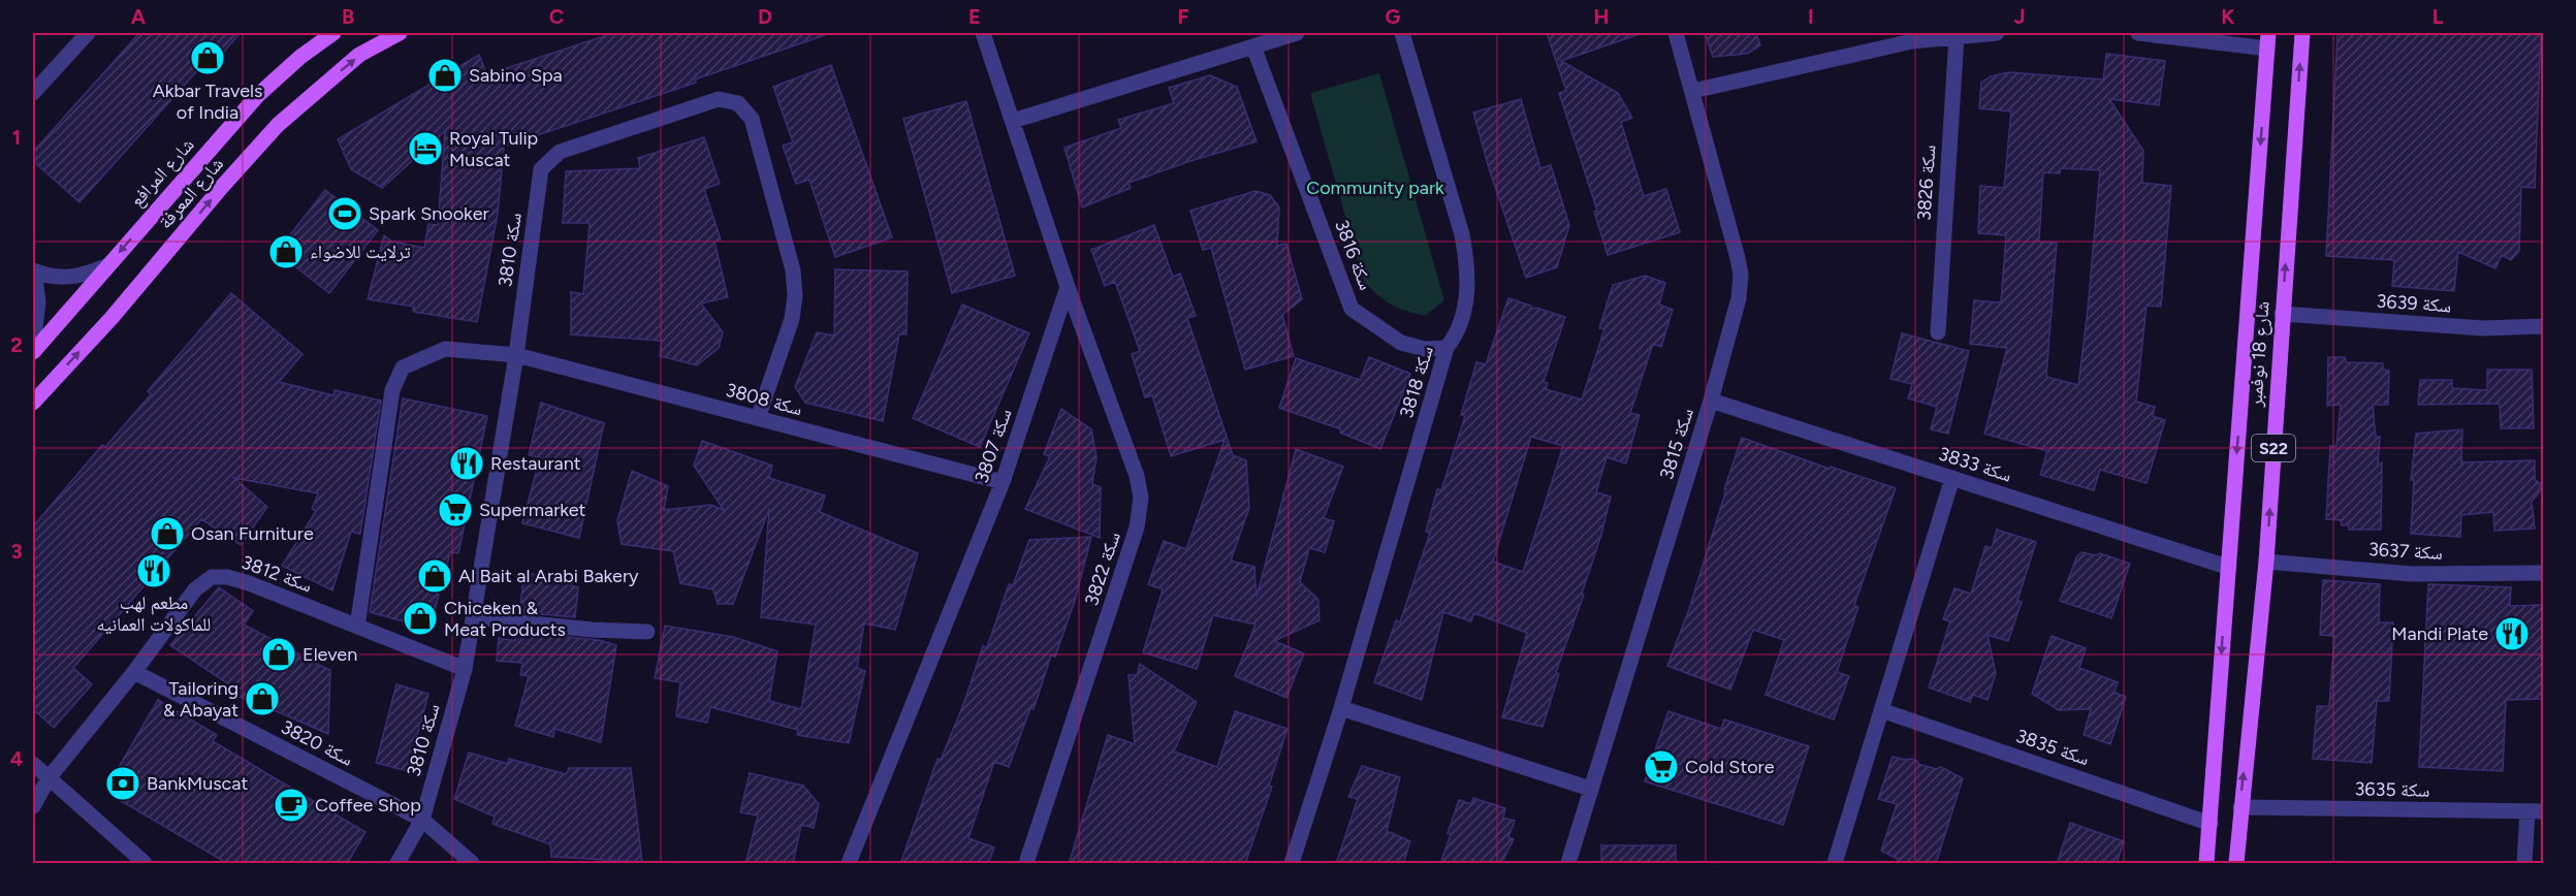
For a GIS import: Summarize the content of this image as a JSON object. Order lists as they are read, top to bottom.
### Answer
{
  "streets": {
    "main road": [
      "شارع المرافع",
      "شارع المعرفة",
      "شارع 18 نوفمبر",
      "S22"
    ],
    "street": [
      "سكة 3826",
      "سكة 3810",
      "سكة 3816",
      "سكة 3639",
      "سكة 3818",
      "سكة 3808",
      "سكة 3815",
      "سكة 3807",
      "سكة 3833",
      "سكة 3637",
      "سكة 3822",
      "سكة 3812",
      "سكة 3820",
      "سكة 3835",
      "سكة 3635"
    ]
  },
  "crossings": [
    ["سكة 3810", "سكة 3808"],
    ["سكة 3810", "سكة 3812"],
    ["سكة 3810", "سكة 3820"],
    ["سكة 3816", "سكة 3818"],
    ["سكة 3639", "شارع 18 نوفمبر"],
    ["شارع 18 نوفمبر", "سكة 3833"],
    ["شارع 18 نوفمبر", "سكة 3637"],
    ["شارع 18 نوفمبر", "سكة 3835"],
    ["شارع 18 نوفمبر", "سكة 3635"],
    ["سكة 3808", "سكة 3807"],
    ["سكة 3808", "سكة 3812"],
    ["سكة 3815", "سكة 3833"],
    ["سكة 3807", "سكة 3822"],
    ["سكة 3812", "سكة 3820"]
  ],
  "one_way": ["شارع المرافع", "شارع المعرفة"],
  "parks": ["Community park"],
  "places": {
    "shop": [
      "Akbar Travels of India",
      "Sabino Spa",
      "ترلايت للاضواء",
      "Osan Furniture",
      "Al Bait al Arabi Bakery",
      "Chiceken & Meat Products",
      "Eleven",
      "Tailoring & Abayat"
    ],
    "hotel": ["Royal Tulip Muscat"],
    "sports": ["Spark Snooker"],
    "restaurant": ["Restaurant", "مطعم لهب للماكولات العمانيه", "Mandi Plate"],
    "supermarket": ["Supermarket", "Cold Store"],
    "bank": ["BankMuscat"],
    "cafe": ["Coffee Shop"]
  },
  "grid": {
    "columns": [
      "A",
      "B",
      "C",
      "D",
      "E",
      "F",
      "G",
      "H",
      "I",
      "J",
      "K",
      "L"
    ],
    "rows": [
      "1",
      "2",
      "3",
      "4"
    ]
  }
}
